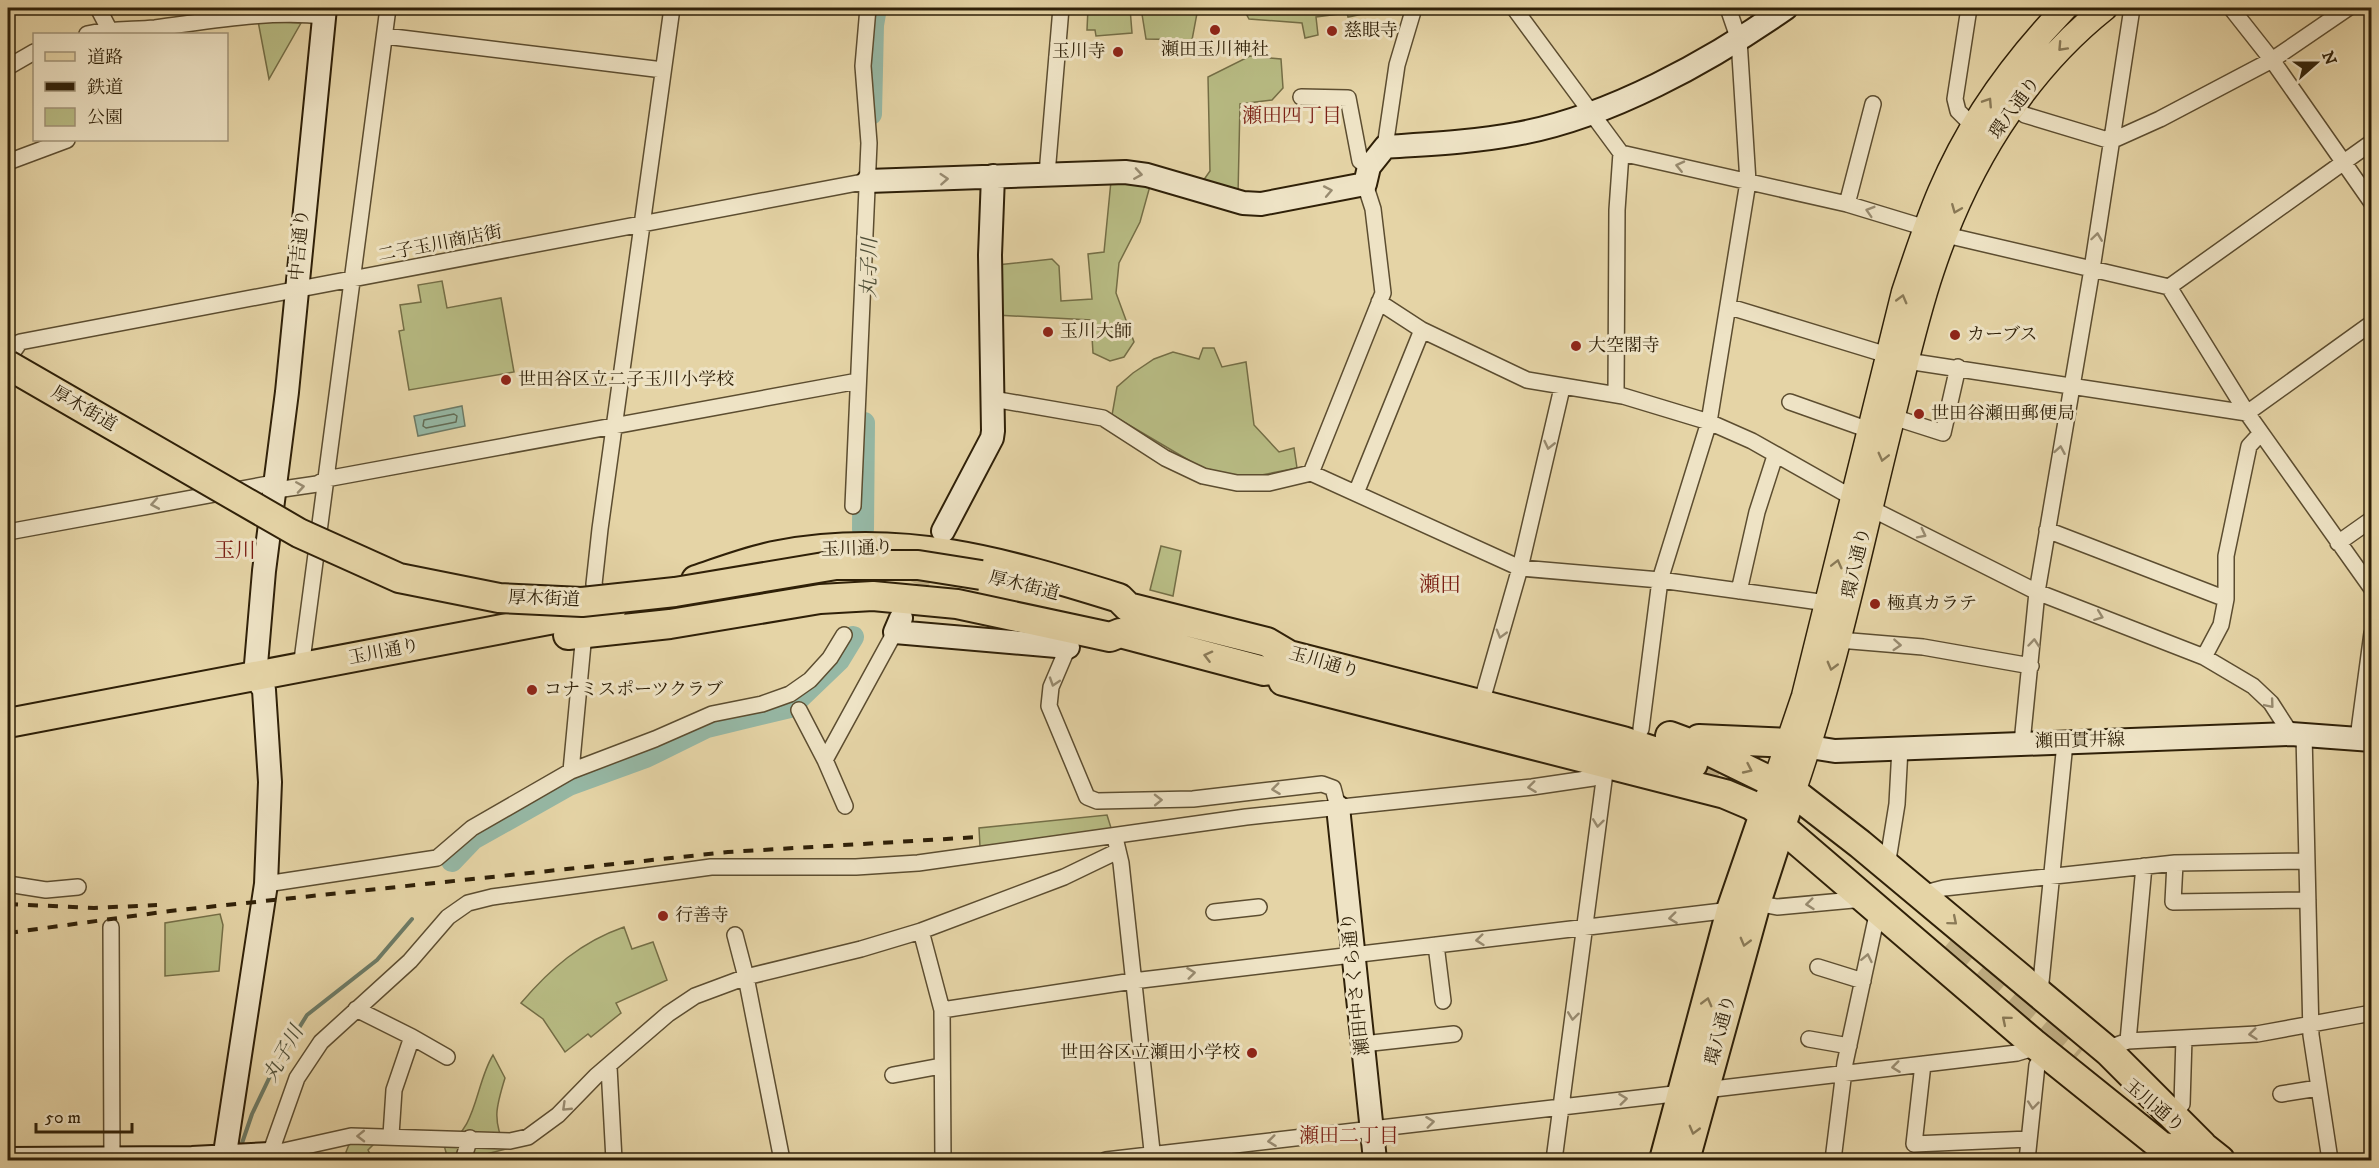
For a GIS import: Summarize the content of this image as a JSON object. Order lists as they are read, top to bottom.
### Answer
{
  "streets": {
    "highway": ["環八通り", "厚木街道", "玉川通り"],
    "street": [
      "二子玉川商店街",
      "中吉通り",
      "瀬田貫井線",
      "瀬田中さくら通り"
    ]
  },
  "crossings": [
    ["環八通り", "瀬田貫井線"],
    ["二子玉川商店街", "中吉通り"],
    ["二子玉川商店街", "厚木街道"],
    ["中吉通り", "玉川通り"],
    ["厚木街道", "玉川通り"]
  ],
  "districts": [
    "瀬田四丁目",
    "玉川",
    "瀬田",
    "瀬田二丁目"
  ],
  "water": ["丸子川"],
  "places": [
    "瀬田玉川神社",
    "慈眼寺",
    "玉川寺",
    "玉川大師",
    "カーブス",
    "大空閣寺",
    "世田谷区立二子玉川小学校",
    "世田谷瀬田郵便局",
    "極真カラテ",
    "コナミスポーツクラブ",
    "行善寺",
    "世田谷区立瀬田小学校"
  ],
  "legend": ["道路", "鉄道", "公園"],
  "scale_bar": "50 m",
  "north": "right"
}
